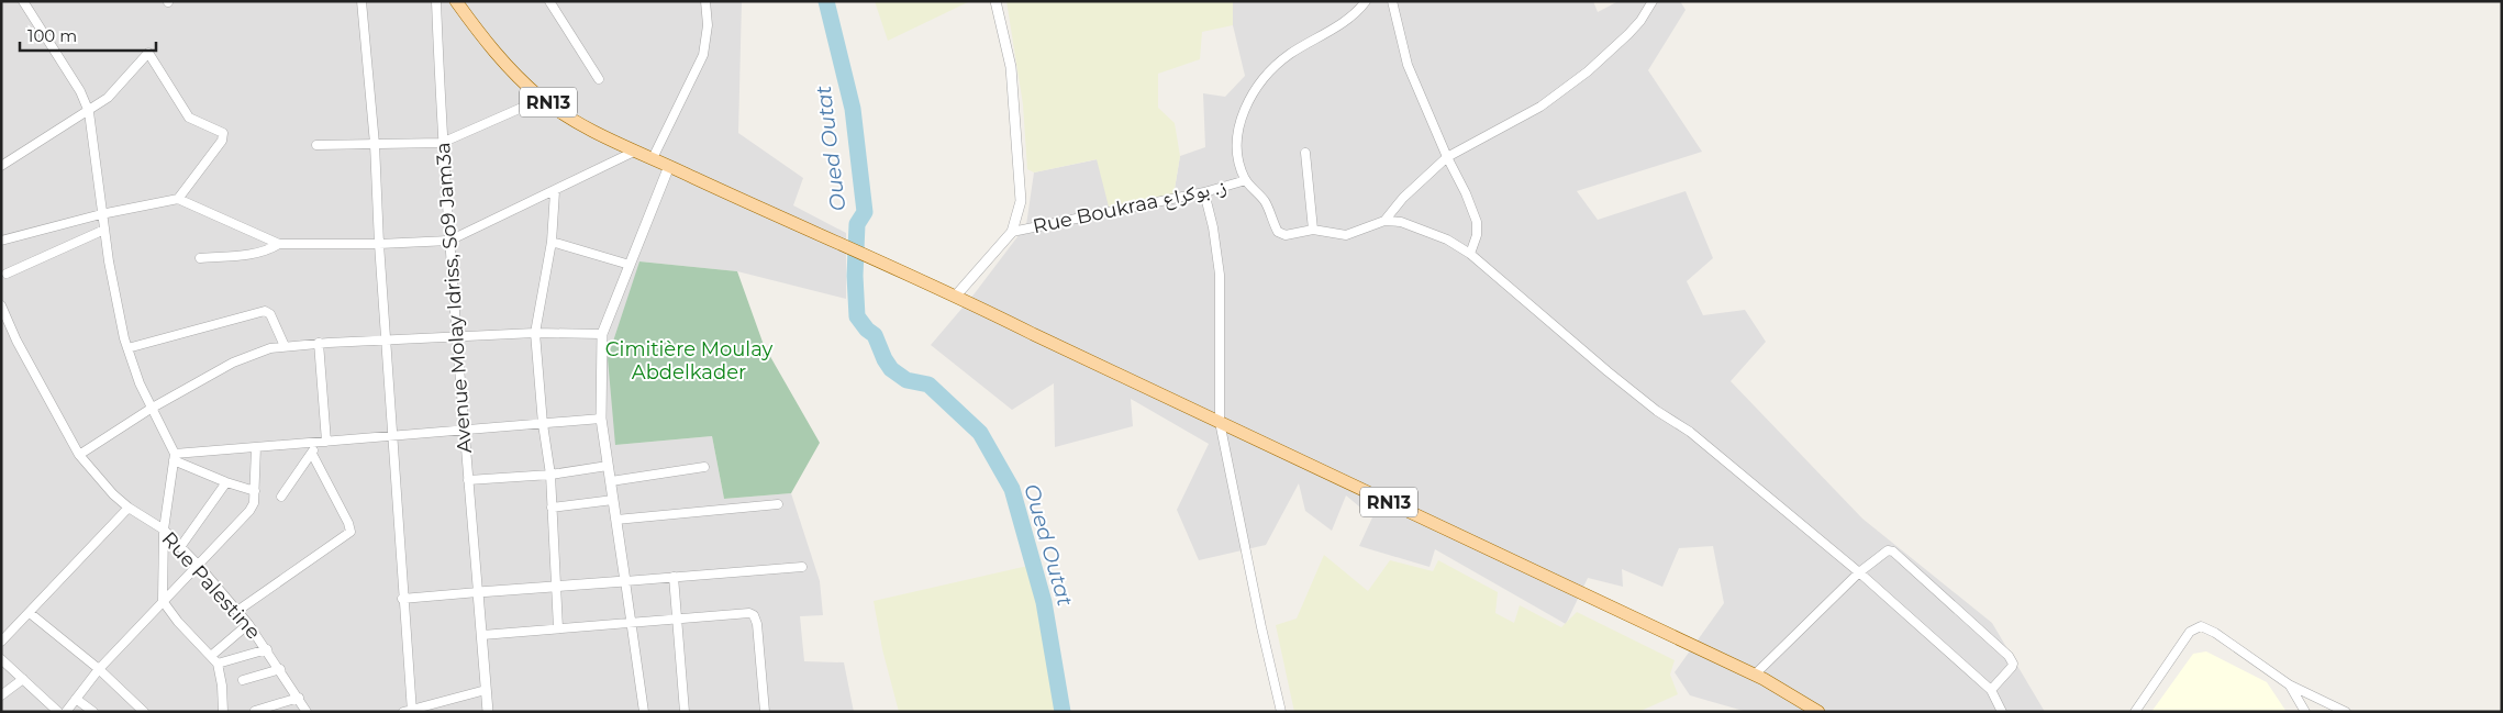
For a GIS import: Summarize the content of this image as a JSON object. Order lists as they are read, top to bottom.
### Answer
{
  "streets": {
    "main road": ["RN13"],
    "street": ["Rue Boukraa ز. بوكراع", "Avenue Molay Idriss, So9 Jam3a", "Rue Palestine"]
  },
  "water": ["Oued Outat"],
  "parks": ["Cimitière Moulay Abdelkader"],
  "scale_bar": "100 m"
}
